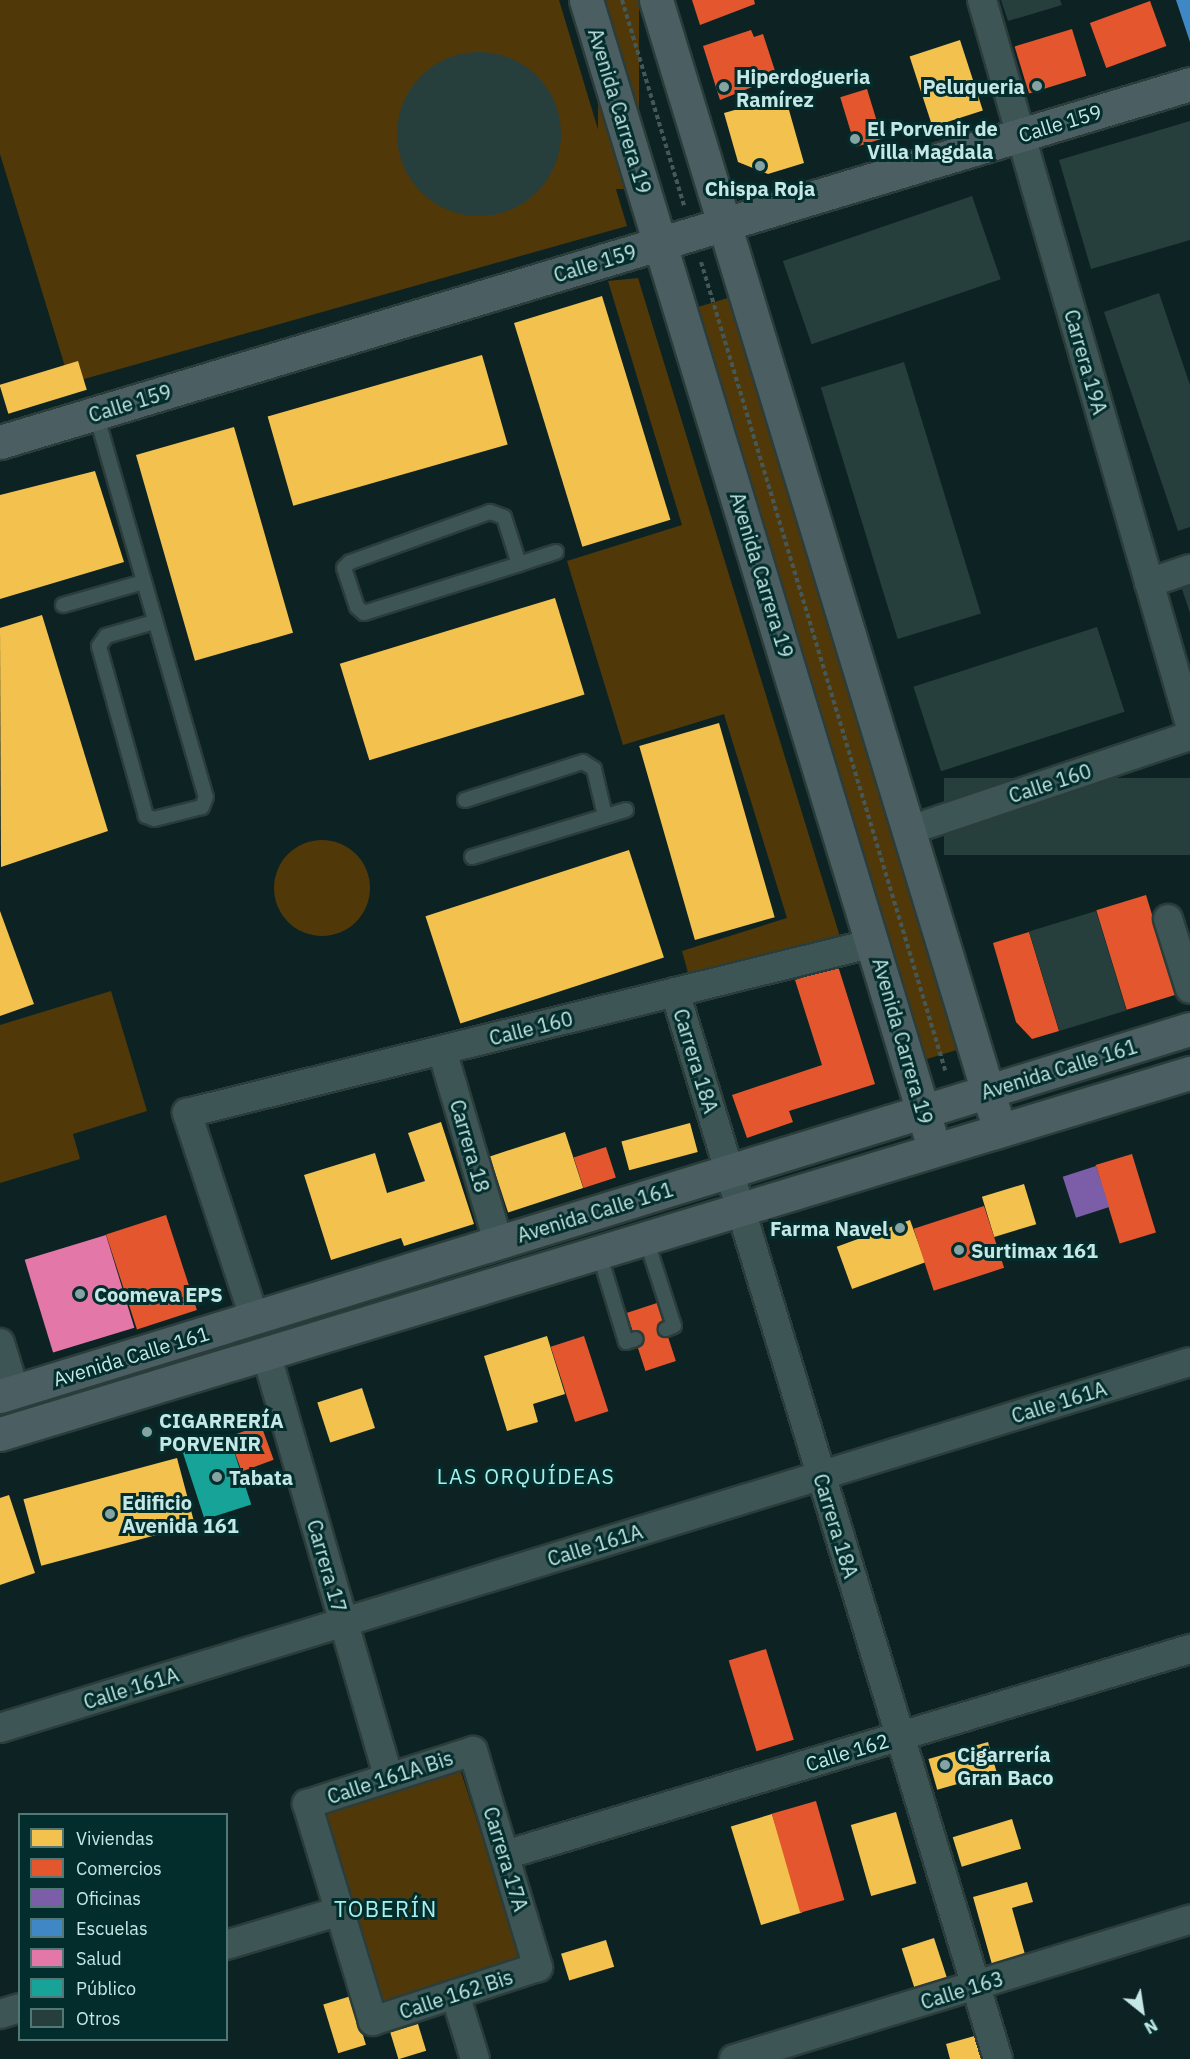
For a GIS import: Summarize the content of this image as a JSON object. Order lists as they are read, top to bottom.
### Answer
{
  "streets": {
    "main road": ["Avenida Carrera 19", "Calle 159", "Avenida Calle 161"],
    "street": [
      "Carrera 19A",
      "Calle 160",
      "Carrera 18A",
      "Carrera 18",
      "Calle 161A",
      "Carrera 17",
      "Calle 162",
      "Calle 161A Bis",
      "Carrera 17A",
      "Calle 163",
      "Calle 162 Bis"
    ]
  },
  "crossings": [
    ["Avenida Carrera 19", "Calle 159"],
    ["Avenida Carrera 19", "Calle 160"],
    ["Avenida Carrera 19", "Avenida Calle 161"],
    ["Calle 159", "Carrera 19A"],
    ["Calle 160", "Carrera 18A"],
    ["Calle 160", "Avenida Calle 161"],
    ["Calle 160", "Carrera 18"],
    ["Carrera 18A", "Avenida Calle 161"],
    ["Carrera 18A", "Calle 161A"],
    ["Carrera 18A", "Calle 162"],
    ["Carrera 18A", "Calle 163"],
    ["Avenida Calle 161", "Carrera 18"],
    ["Avenida Calle 161", "Carrera 17"],
    ["Calle 161A", "Carrera 17"],
    ["Carrera 17", "Calle 161A Bis"],
    ["Calle 162", "Carrera 17A"],
    ["Calle 161A Bis", "Carrera 17A"],
    ["Calle 161A Bis", "Calle 162 Bis"],
    ["Carrera 17A", "Calle 162 Bis"]
  ],
  "districts": ["LAS ORQUÍDEAS", "TOBERÍN"],
  "places": [
    "Peluqueria",
    "Hiperdogueria Ramírez",
    "El Porvenir de Villa Magdala",
    "Chispa Roja",
    "Farma Navel",
    "Surtimax 161",
    "Coomeva EPS",
    "CIGARRERÍA PORVENIR",
    "Tabata",
    "Edificio Avenida 161",
    "Cigarrería Gran Baco"
  ],
  "legend": [
    "Viviendas",
    "Comercios",
    "Oficinas",
    "Escuelas",
    "Salud",
    "Público",
    "Otros"
  ],
  "north": "bottom right"
}
